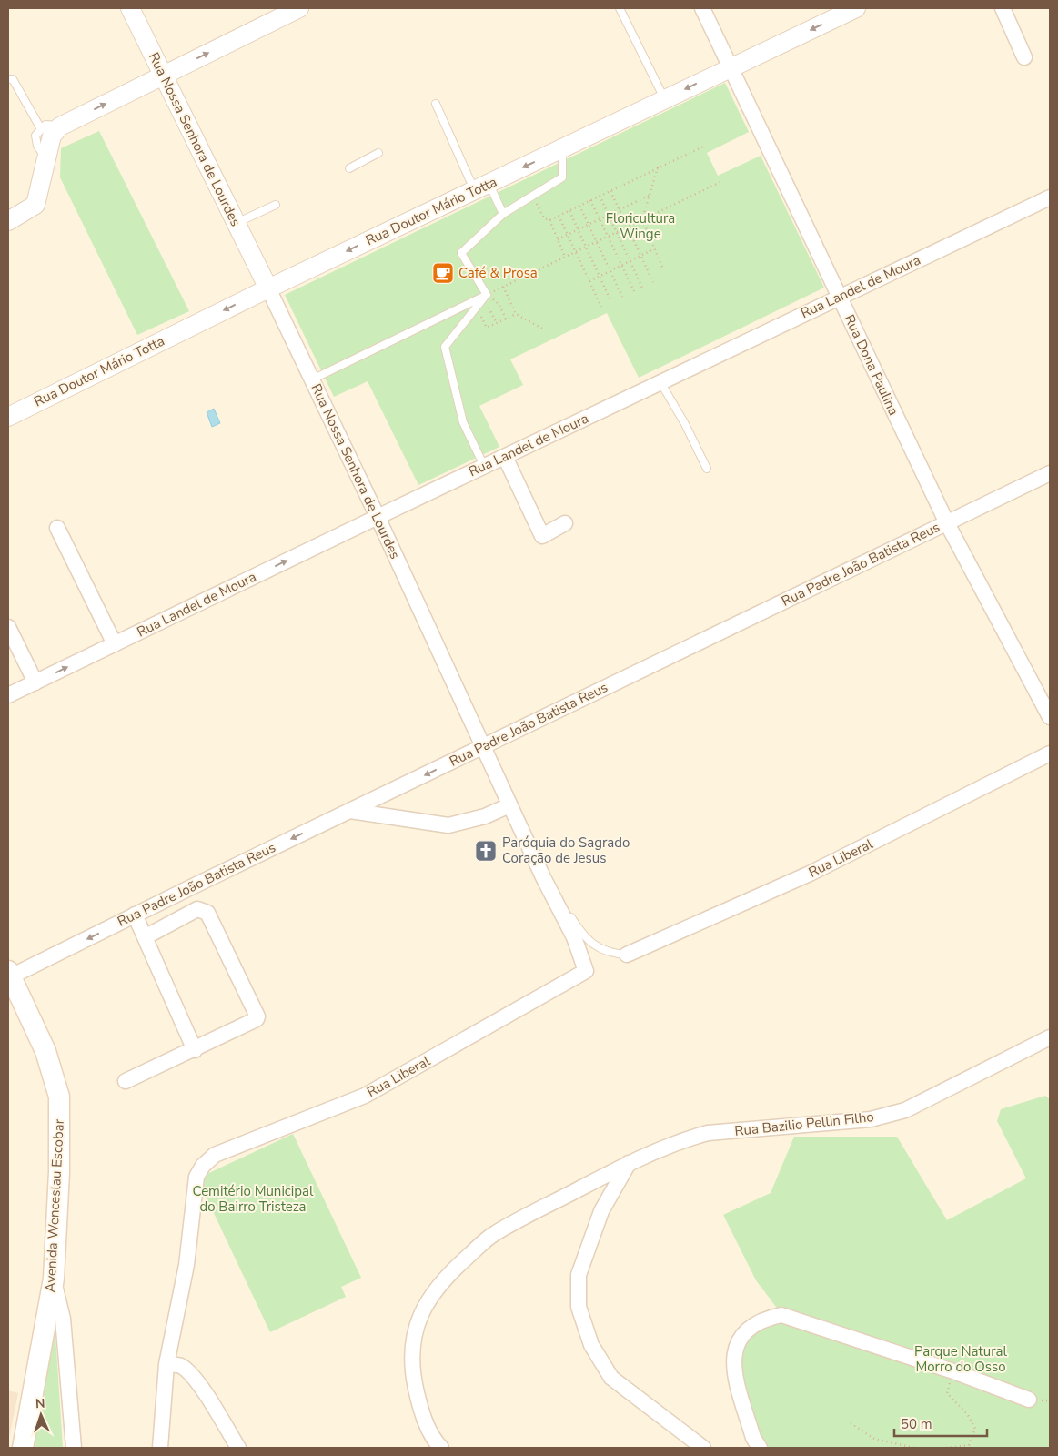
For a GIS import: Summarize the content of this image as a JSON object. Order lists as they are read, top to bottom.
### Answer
{
  "streets": {
    "main road": ["Avenida Wenceslau Escobar"],
    "street": [
      "Rua Nossa Senhora de Lourdes",
      "Rua Doutor Mário Totta",
      "Rua Landel de Moura",
      "Rua Dona Paulina",
      "Rua Padre João Batista Reus",
      "Rua Liberal",
      "Rua Bazilio Pellin Filho"
    ]
  },
  "crossings": [
    ["Rua Nossa Senhora de Lourdes", "Rua Doutor Mário Totta"],
    ["Rua Nossa Senhora de Lourdes", "Rua Landel de Moura"],
    ["Rua Nossa Senhora de Lourdes", "Rua Padre João Batista Reus"],
    ["Rua Nossa Senhora de Lourdes", "Rua Liberal"],
    ["Rua Doutor Mário Totta", "Rua Dona Paulina"],
    ["Rua Landel de Moura", "Rua Dona Paulina"],
    ["Rua Dona Paulina", "Rua Padre João Batista Reus"],
    ["Rua Padre João Batista Reus", "Avenida Wenceslau Escobar"]
  ],
  "one_way": ["Rua Doutor Mário Totta", "Rua Padre João Batista Reus"],
  "parks": ["Floricultura Winge", "Cemitério Municipal do Bairro Tristeza", "Parque Natural Morro do Osso"],
  "places": {
    "cafe": ["Café & Prosa"],
    "church": ["Paróquia do Sagrado Coração de Jesus"]
  },
  "scale_bar": "50 m",
  "north": "top"
}
